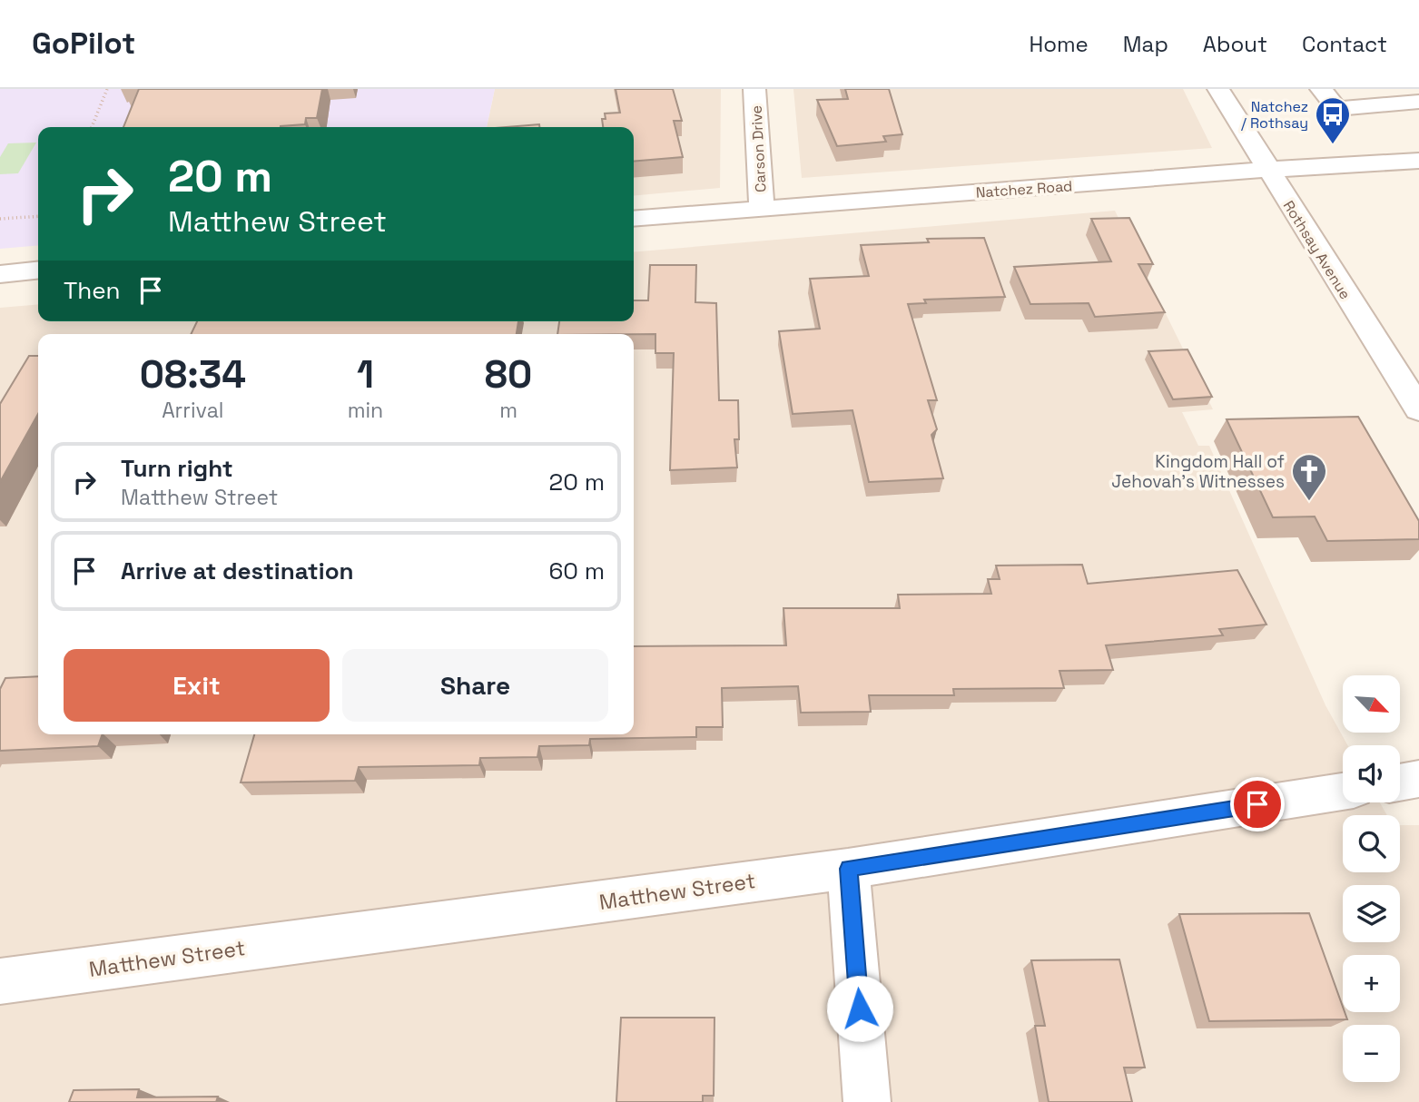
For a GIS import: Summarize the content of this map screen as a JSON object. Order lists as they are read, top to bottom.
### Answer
{
  "streets": {
    "street": [
      "Carson Drive",
      "Natchez Road",
      "Rothsay Avenue",
      "Matthew Street"
    ]
  },
  "crossings": [
    ["Carson Drive", "Natchez Road"],
    ["Natchez Road", "Rothsay Avenue"]
  ],
  "places": {
    "bus stop": ["Natchez / Rothsay"],
    "church": ["Kingdom Hall of Jehovah's Witnesses"]
  },
  "north": "bottom right",
  "page": {
    "header": "GoPilot",
    "nav": [
      "Home",
      "Map",
      "About",
      "Contact"
    ],
    "turn": ["20 m", "Matthew Street"],
    "then": "Then",
    "eta": [
      "08:34",
      "Arrival",
      "1",
      "min",
      "80",
      "m"
    ],
    "list": [
      {
        "name": "Turn right",
        "note": "Matthew Street",
        "value": "20 m"
      },
      {
        "name": "Arrive at destination",
        "value": "60 m"
      }
    ],
    "buttons": ["Exit", "Share"],
    "map_buttons": ["+", "−"]
  }
}
